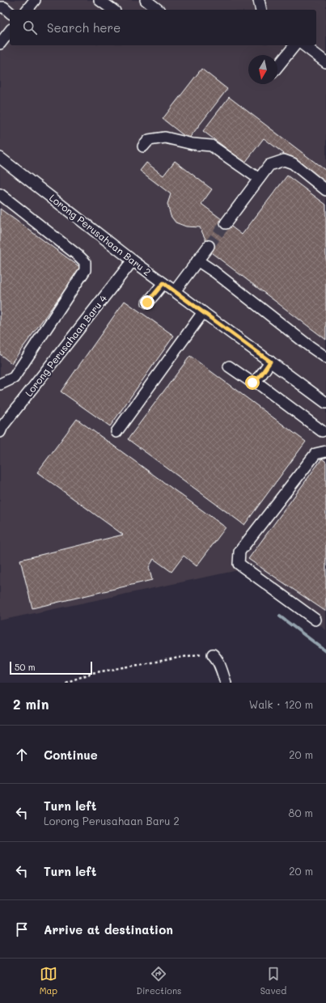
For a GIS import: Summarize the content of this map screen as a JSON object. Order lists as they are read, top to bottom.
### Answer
{
  "streets": {
    "street": ["Lorong Perusahaan Baru 2", "Lorong Perusahaan Baru 4"]
  },
  "crossings": [
    ["Lorong Perusahaan Baru 2", "Lorong Perusahaan Baru 4"]
  ],
  "scale_bar": "50 m",
  "north": "bottom",
  "page": {
    "search": "Search here",
    "scale": "50 m",
    "heading": ["2 min", "Walk · 120 m"],
    "list": [
      ["Continue", "20 m"],
      ["Turn left", "Lorong Perusahaan Baru 2", "80 m"],
      ["Turn left", "20 m"],
      "Arrive at destination"
    ],
    "nav": ["Map", "Directions", "Saved"]
  }
}
